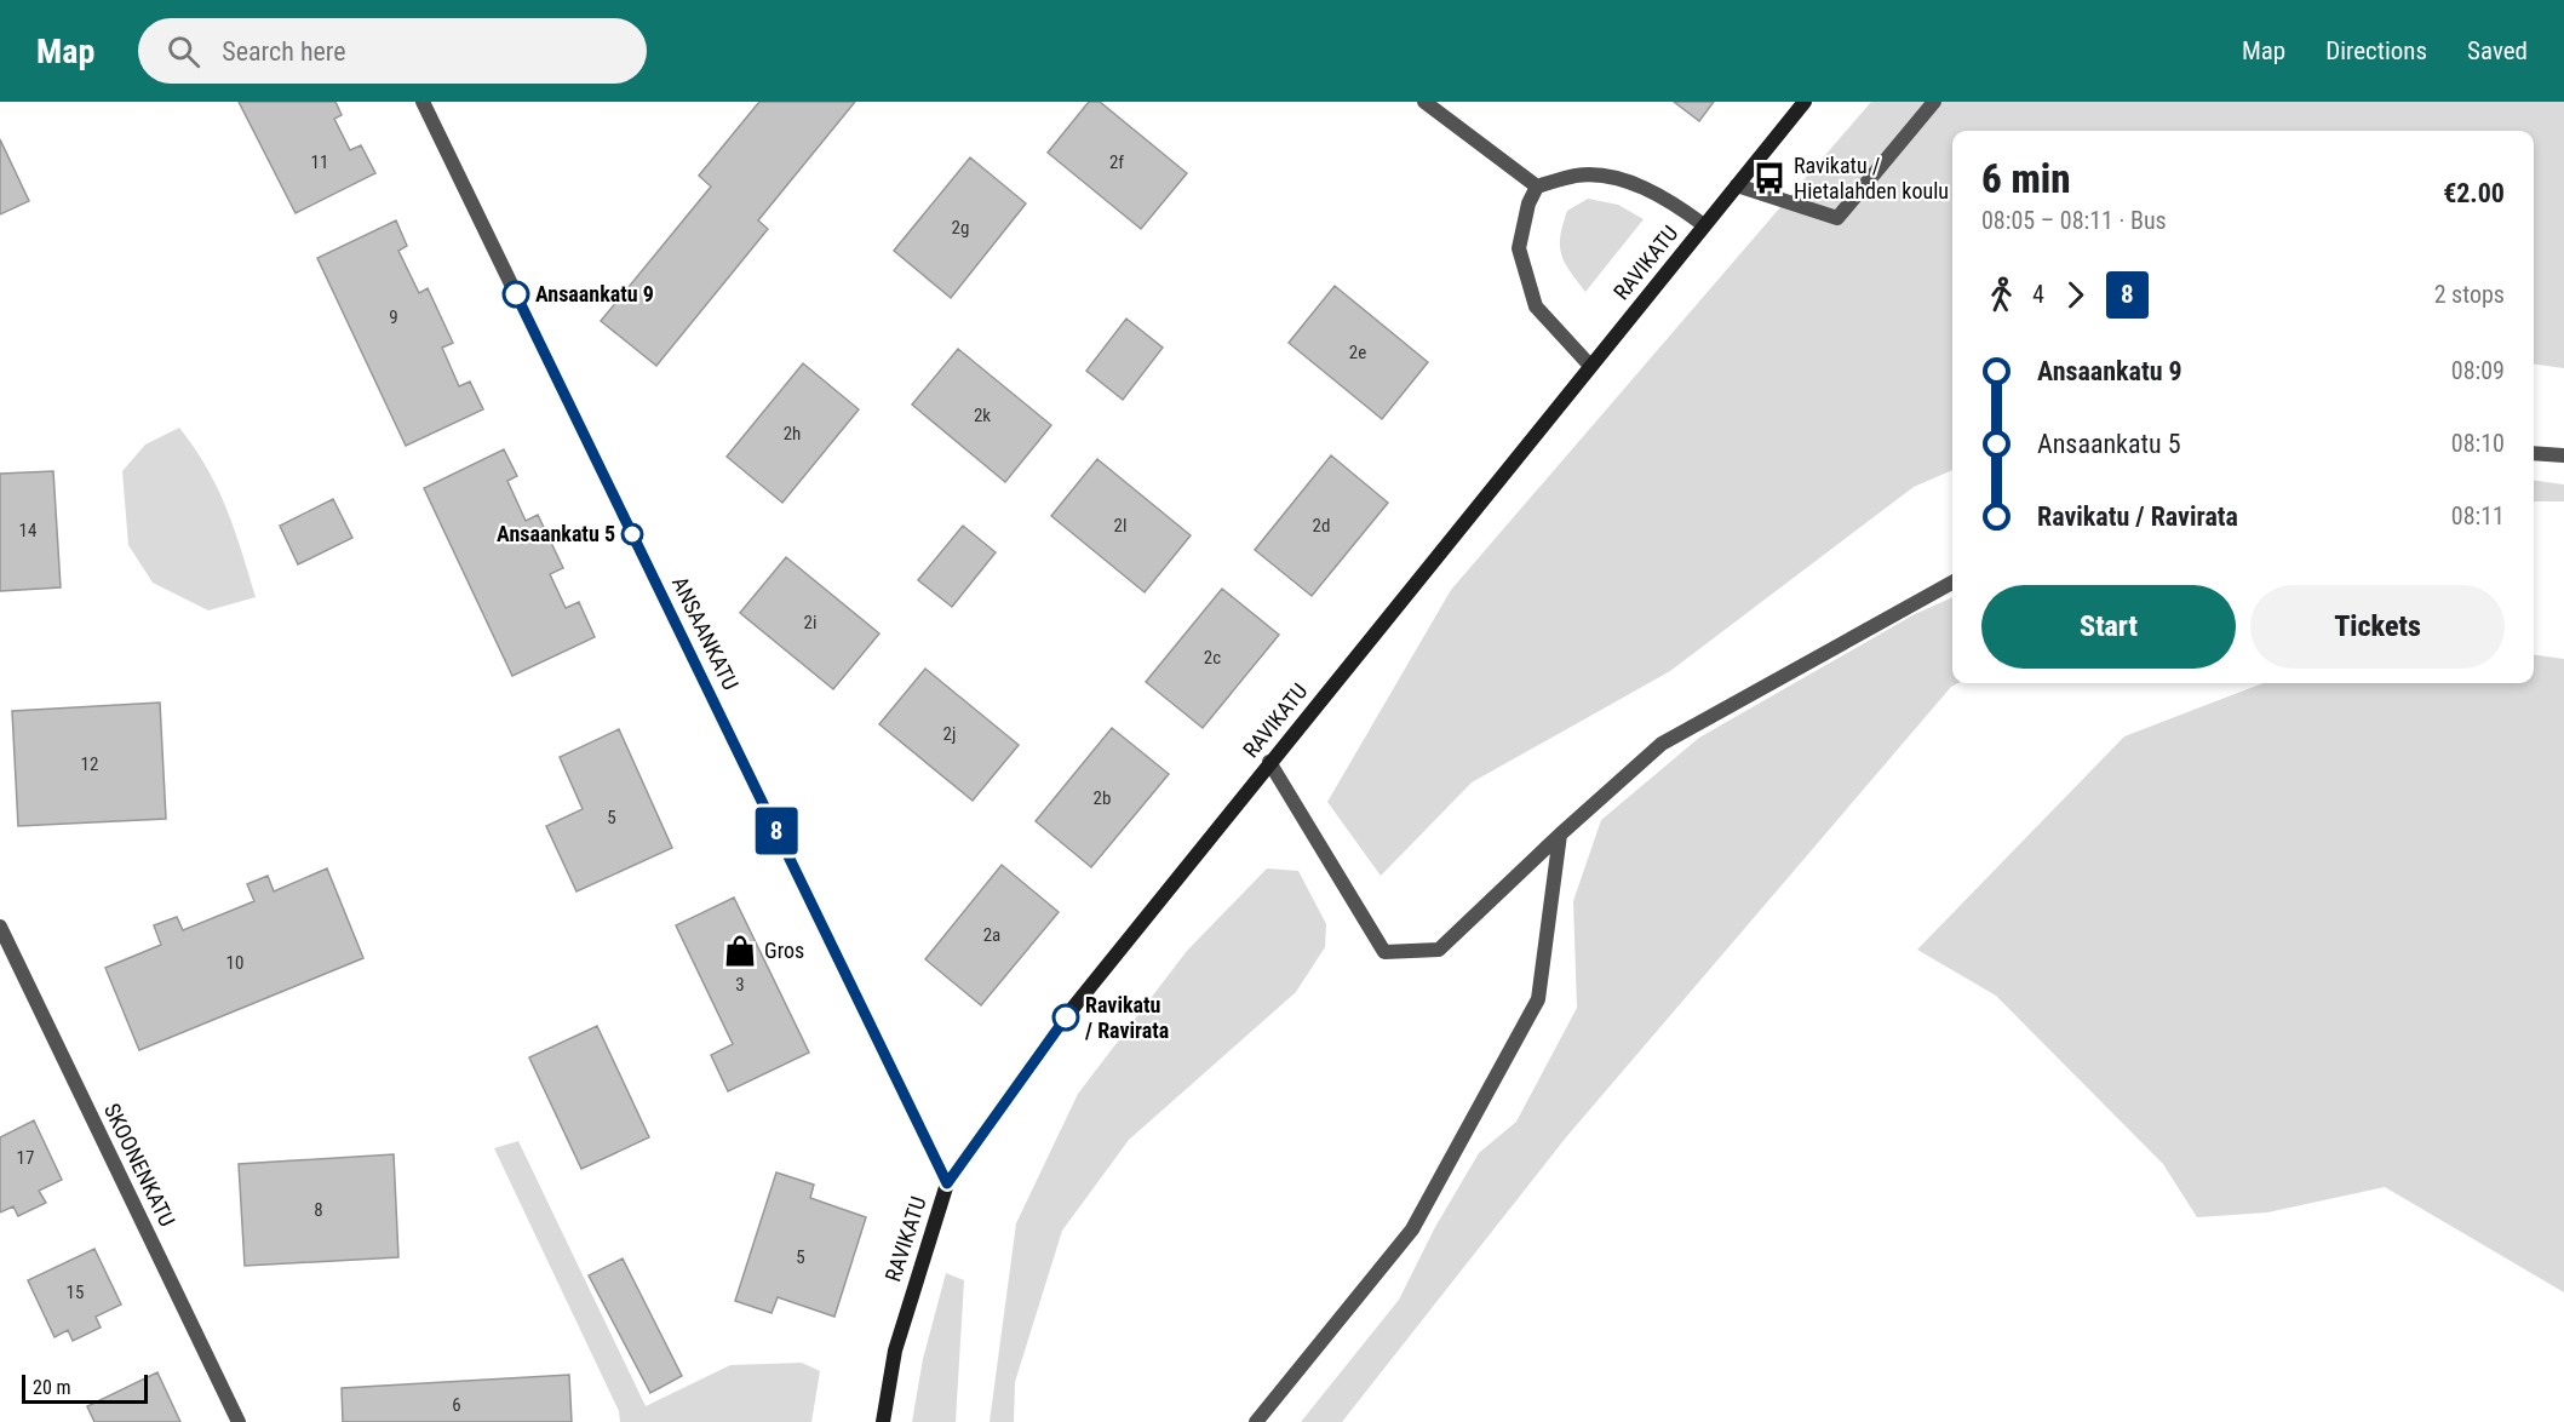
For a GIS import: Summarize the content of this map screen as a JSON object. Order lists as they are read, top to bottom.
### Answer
{
  "streets": {
    "street": ["RAVIKATU", "ANSAANKATU", "SKOONENKATU"]
  },
  "crossings": [
    ["RAVIKATU", "ANSAANKATU"]
  ],
  "places": {
    "bus stop": ["Ravikatu / Hietalahden koulu"],
    "other": ["Ansaankatu 9", "Ansaankatu 5", "Ravikatu / Ravirata"],
    "shop": ["Gros"]
  },
  "lines": ["bus line 8"],
  "house_numbers": [
    "11",
    "2f",
    "2g",
    "9",
    "2e",
    "2k",
    "2h",
    "2l",
    "2d",
    "14",
    "2i",
    "2c",
    "2j",
    "12",
    "2b",
    "5",
    "2a",
    "10",
    "3",
    "17",
    "8",
    "5",
    "15",
    "6"
  ],
  "scale_bar": "20 m",
  "page": {
    "header": "Map",
    "search": "Search here",
    "nav": ["Map", "Directions", "Saved"],
    "on_map": "8",
    "heading": ["6 min", "08:05 – 08:11 · Bus", "€2.00"],
    "legs": ["4", "8", "2 stops"],
    "list": [
      {
        "name": "Ansaankatu 9",
        "value": "08:09"
      },
      {
        "name": "Ansaankatu 5",
        "value": "08:10"
      },
      {
        "name": "Ravikatu / Ravirata",
        "value": "08:11"
      }
    ],
    "buttons": ["Start", "Tickets"],
    "scale": "20 m"
  }
}
